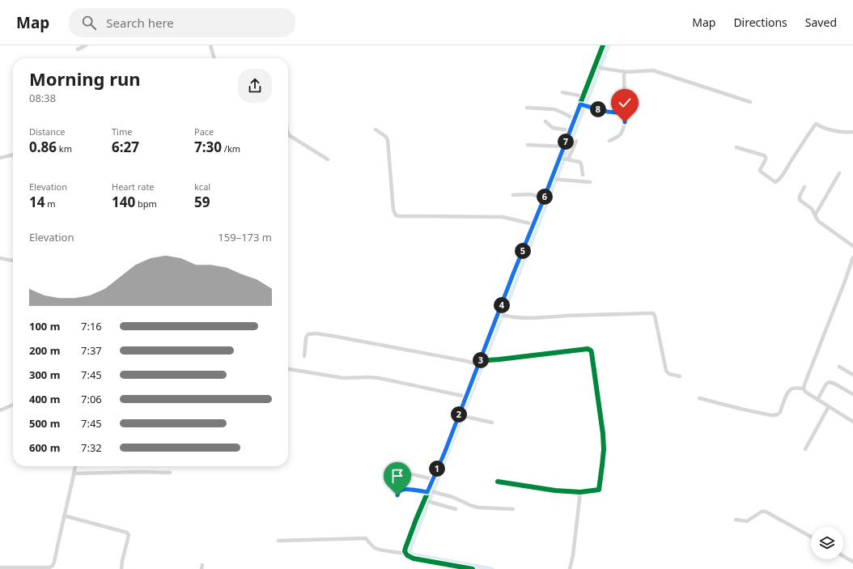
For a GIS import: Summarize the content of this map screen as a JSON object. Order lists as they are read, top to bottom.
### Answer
{
  "page": {
    "header": "Map",
    "search": "Search here",
    "nav": ["Map", "Directions", "Saved"],
    "heading": ["Morning run", "08:38"],
    "pins": [
      "8",
      "7",
      "6",
      "5",
      "4",
      "3",
      "2",
      "1"
    ],
    "stats": [
      ["Distance", "0.86 km"],
      ["Time", "6:27"],
      ["Pace", "7:30 /km"],
      ["Elevation", "14 m"],
      ["Heart rate", "140 bpm"],
      ["kcal", "59"]
    ],
    "chart": ["Elevation", "159–173 m"],
    "list": [
      {
        "name": "100 m",
        "note": "7:16"
      },
      {
        "name": "200 m",
        "note": "7:37"
      },
      {
        "name": "300 m",
        "note": "7:45"
      },
      {
        "name": "400 m",
        "note": "7:06"
      },
      {
        "name": "500 m",
        "note": "7:45"
      },
      {
        "name": "600 m",
        "note": "7:32"
      }
    ]
  }
}
